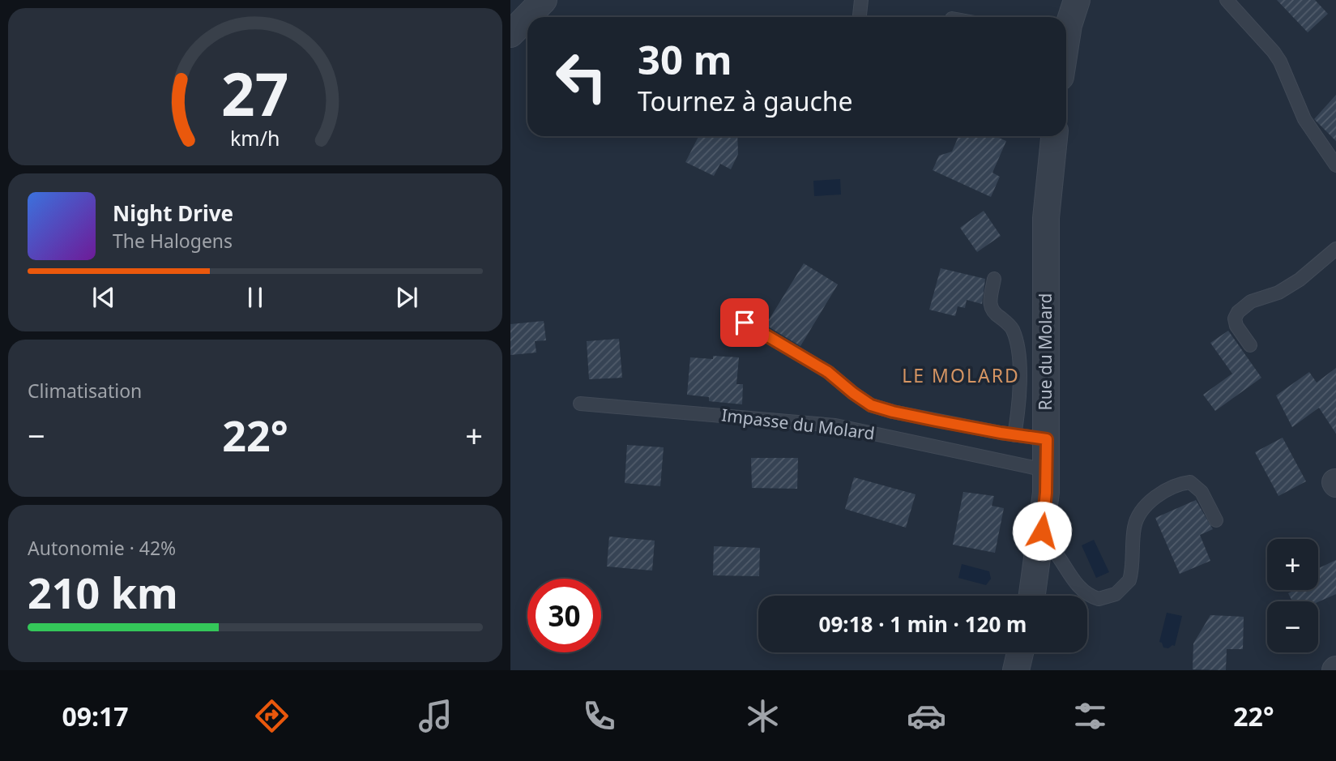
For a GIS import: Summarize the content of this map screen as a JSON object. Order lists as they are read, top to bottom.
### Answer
{
  "streets": {
    "street": ["Rue du Molard"],
    "lane": ["Impasse du Molard"]
  },
  "crossings": [
    ["Rue du Molard", "Impasse du Molard"]
  ],
  "districts": ["LE MOLARD"],
  "page": {
    "turn": ["30 m", "Tournez à gauche"],
    "song": ["Night Drive", "The Halogens"],
    "tile": [
      "Climatisation",
      ["Autonomie · 42%", "210 km"]
    ],
    "heat": ["−", "22°", "+"],
    "map_buttons": ["+", "−"],
    "limit": "30",
    "trip": "09:18 · 1 min · 120 m",
    "tabs": ["09:17", "22°"],
    "gauge": ["27", "km/h"]
  }
}
